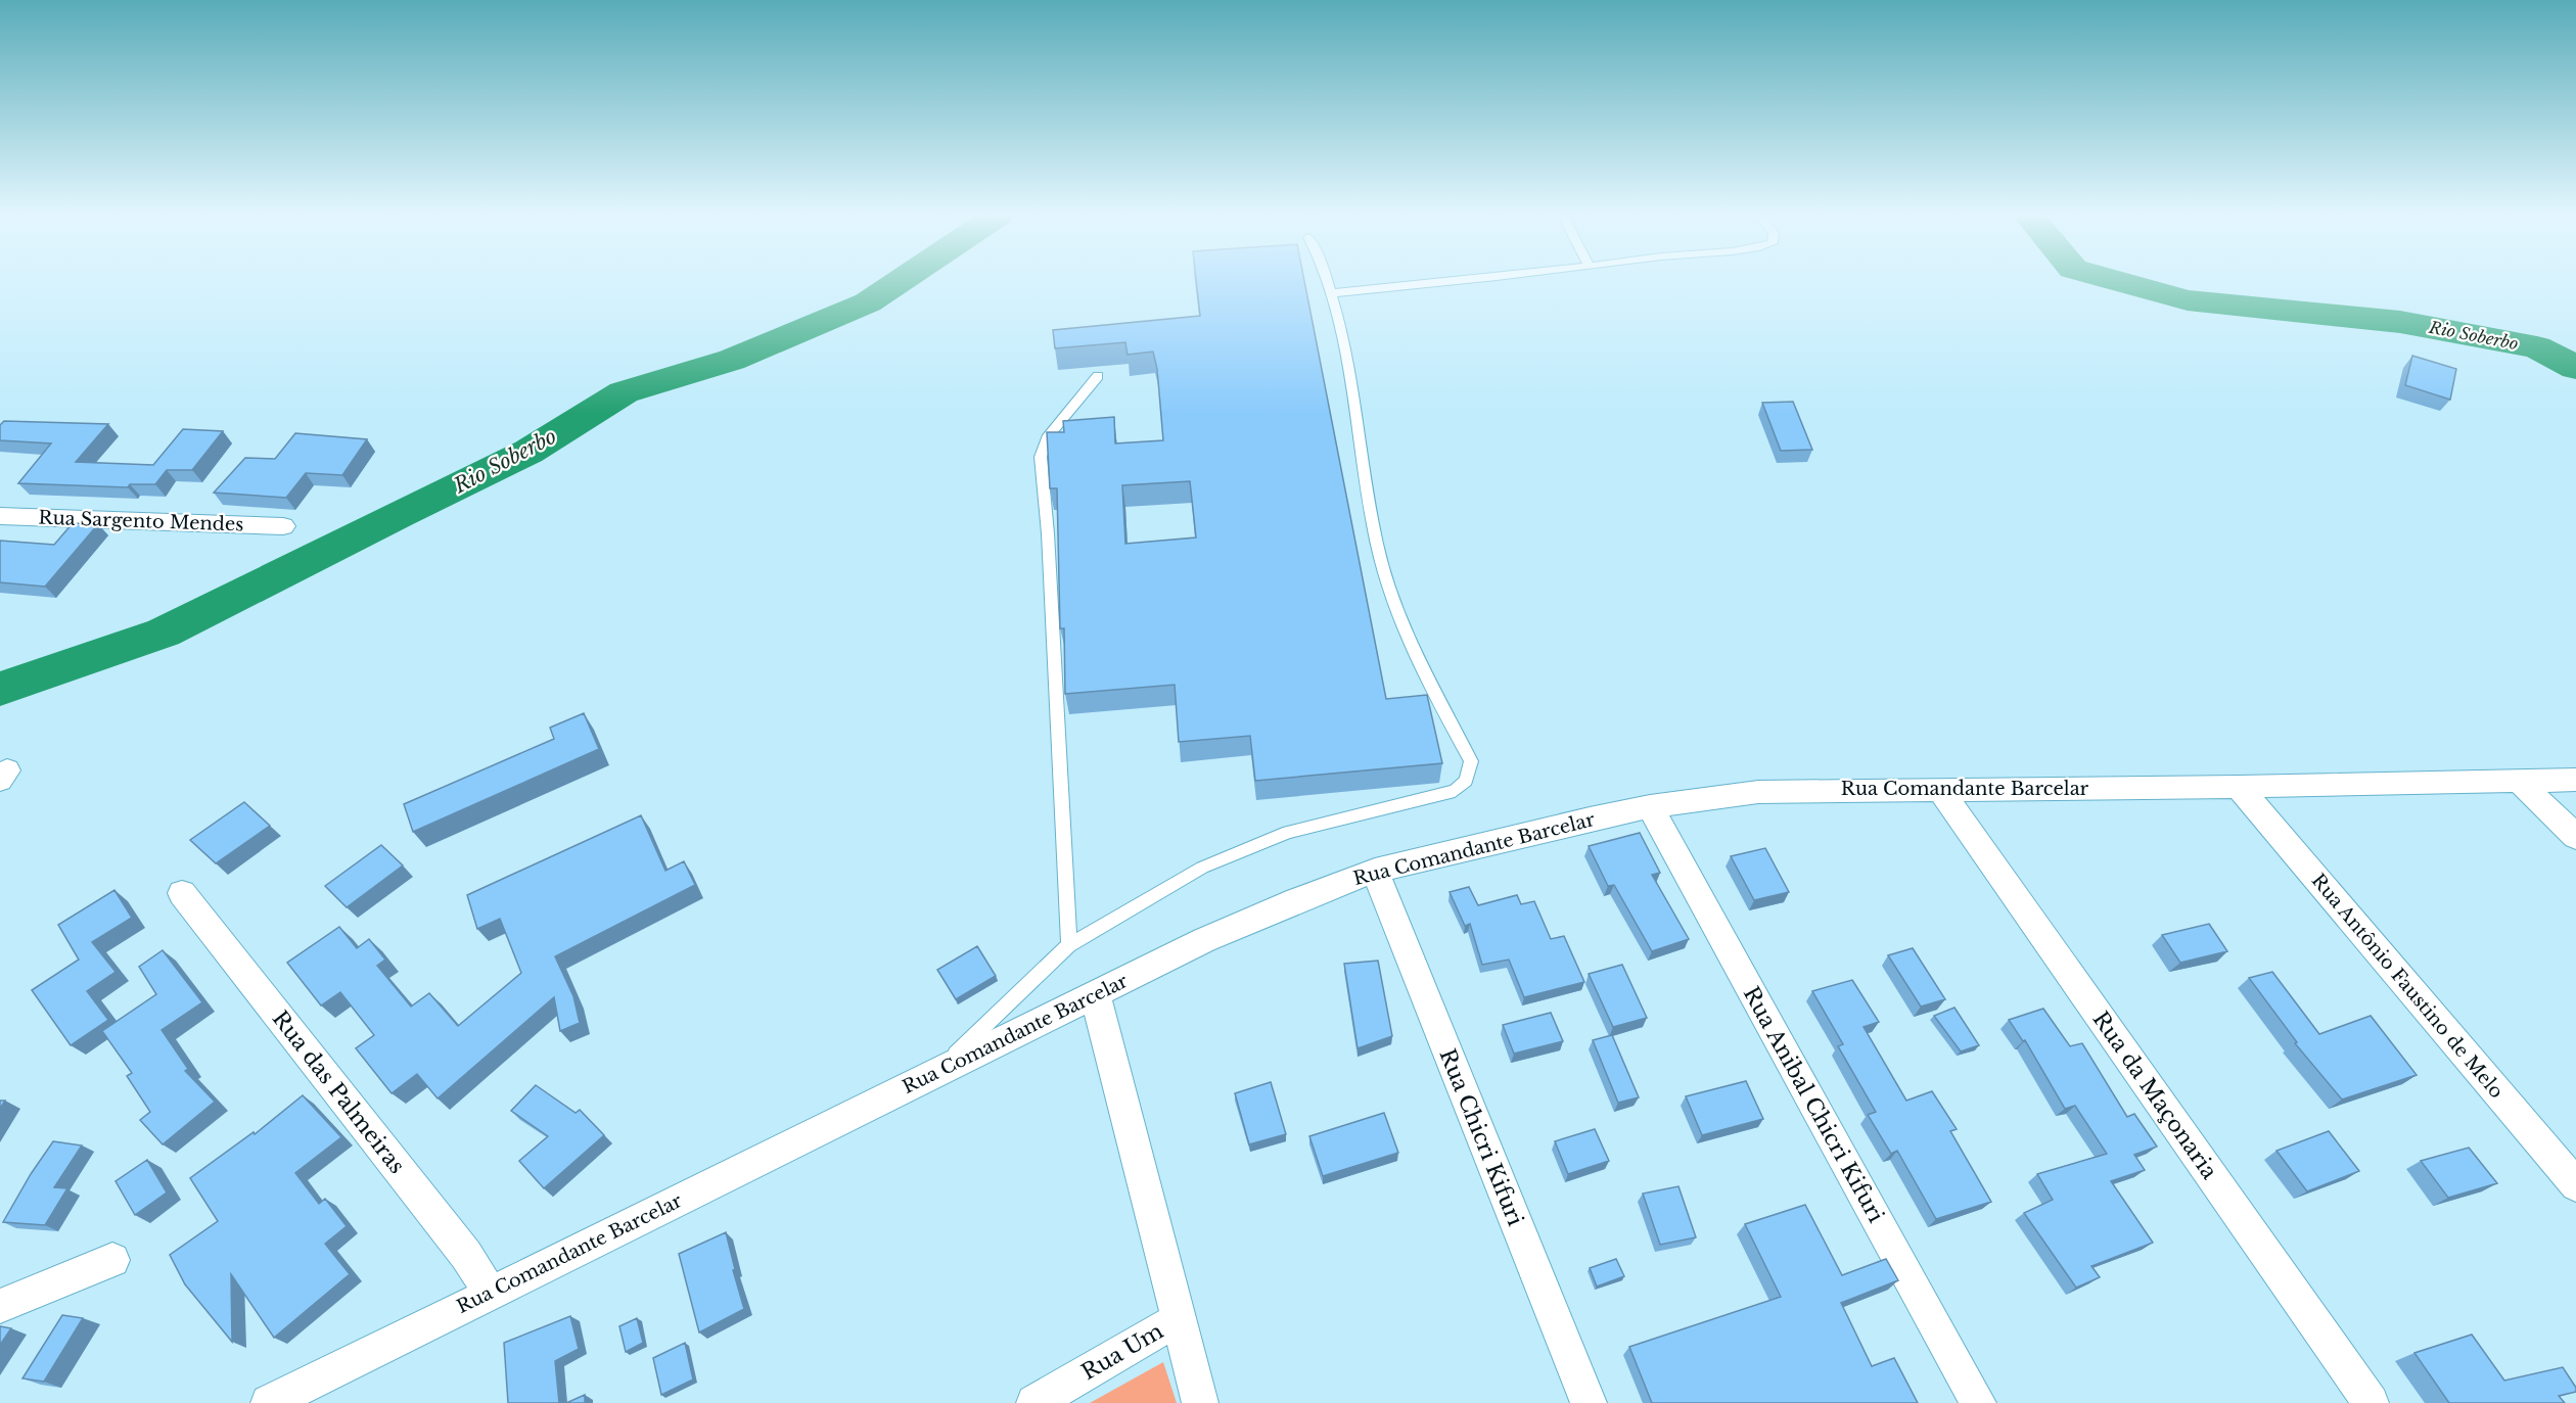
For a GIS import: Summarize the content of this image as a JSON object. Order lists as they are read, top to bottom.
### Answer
{
  "streets": {
    "street": [
      "Rua Sargento Mendes",
      "Rua Comandante Barcelar",
      "Rua Antônio Faustino de Melo",
      "Rua das Palmeiras",
      "Rua da Maçonaria",
      "Rua Anibal Chicri Kifuri",
      "Rua Chicri Kifuri",
      "Rua Um"
    ]
  },
  "crossings": [
    ["Rua Comandante Barcelar", "Rua Antônio Faustino de Melo"],
    ["Rua Comandante Barcelar", "Rua das Palmeiras"],
    ["Rua Comandante Barcelar", "Rua da Maçonaria"],
    ["Rua Comandante Barcelar", "Rua Anibal Chicri Kifuri"],
    ["Rua Comandante Barcelar", "Rua Chicri Kifuri"]
  ],
  "water": ["Rio Soberbo"]
}
